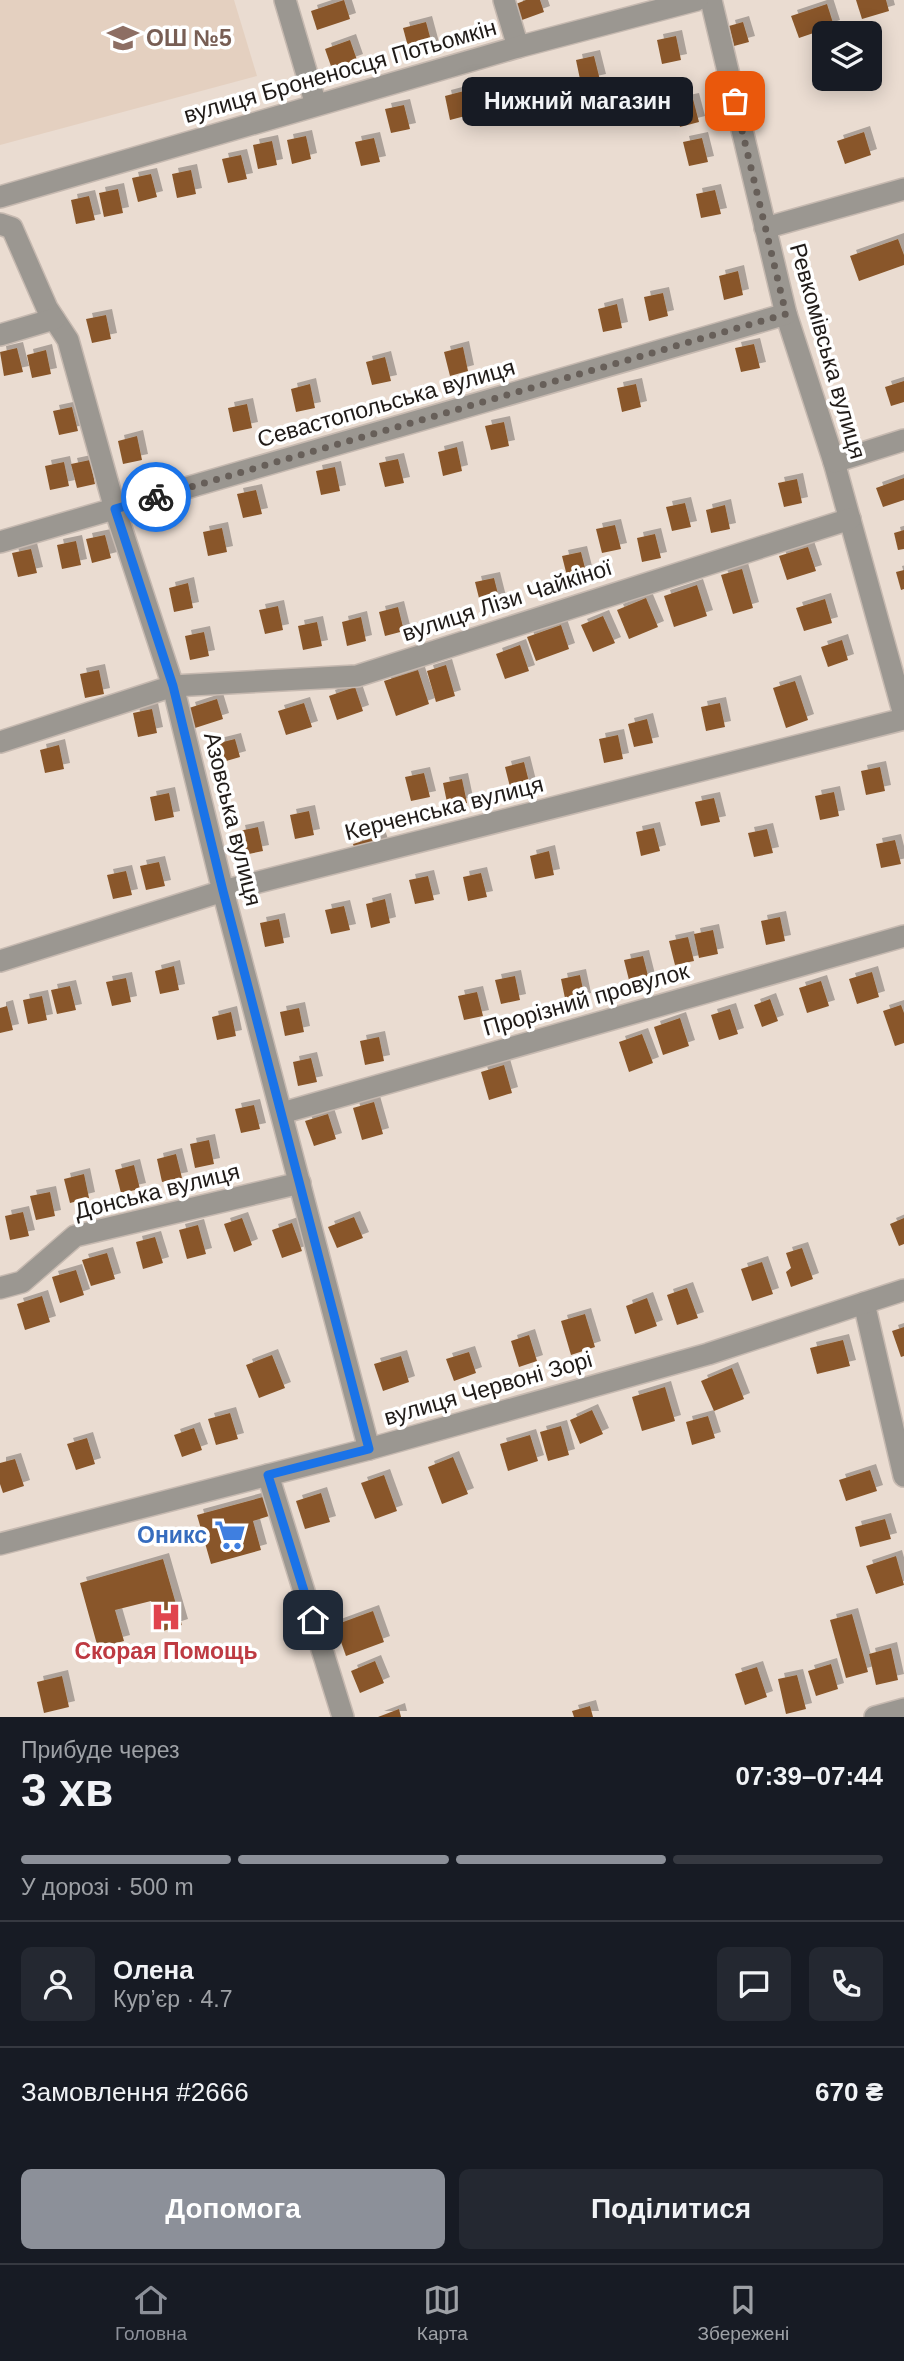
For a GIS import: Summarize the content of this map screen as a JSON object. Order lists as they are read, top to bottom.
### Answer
{
  "streets": {
    "street": [
      "вулиця Броненосця Потьомкін",
      "Ревкомівська вулиця",
      "Севастопольська вулиця",
      "вулиця Лізи Чайкіної",
      "Керченська вулиця",
      "Азовська вулиця",
      "Прорізний провулок",
      "Донська вулиця",
      "вулиця Червоні Зорі"
    ]
  },
  "crossings": [
    ["Ревкомівська вулиця", "Севастопольська вулиця"],
    ["Ревкомівська вулиця", "вулиця Лізи Чайкіної"],
    ["Ревкомівська вулиця", "Керченська вулиця"],
    ["Севастопольська вулиця", "Азовська вулиця"],
    ["вулиця Лізи Чайкіної", "Азовська вулиця"],
    ["Керченська вулиця", "Азовська вулиця"],
    ["Азовська вулиця", "Прорізний провулок"],
    ["Азовська вулиця", "Донська вулиця"],
    ["Азовська вулиця", "вулиця Червоні Зорі"]
  ],
  "places": {
    "school or university": ["ОШ №5"],
    "other": ["Нижний магазин"],
    "supermarket": ["Оникс"],
    "hospital": ["Скорая Помощь"]
  },
  "page": {
    "bubble": "Нижний магазин",
    "heading": ["3 хв", "Прибуде через", "07:39–07:44"],
    "panel": [
      "Олена",
      "Кур’єр · 4.7",
      "Замовлення #2666",
      "670 ₴"
    ],
    "bar": "У дорозі · 500 m",
    "buttons": ["Допомога", "Поділитися"],
    "tabs": ["Головна", "Карта", "Збережені"]
  }
}
